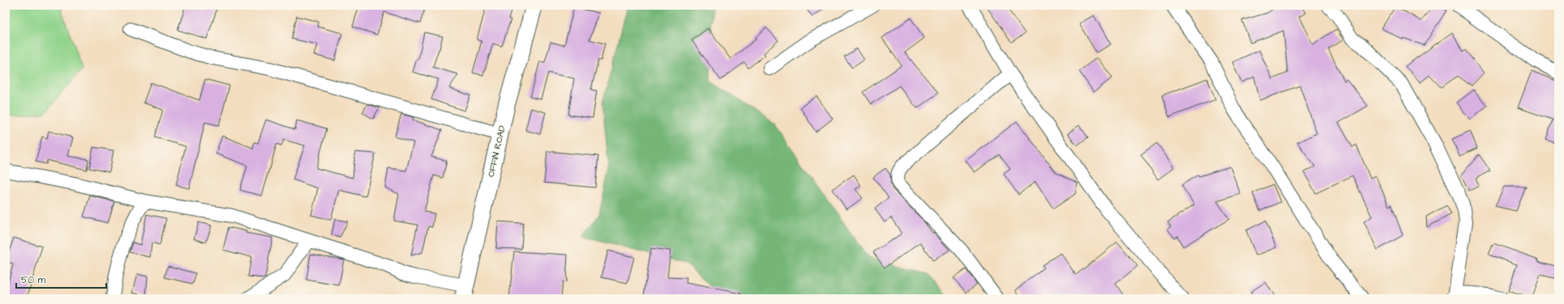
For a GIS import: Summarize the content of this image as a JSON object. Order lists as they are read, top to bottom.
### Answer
{
  "streets": {
    "street": ["OFFIN ROAD"]
  },
  "scale_bar": "50 m"
}
